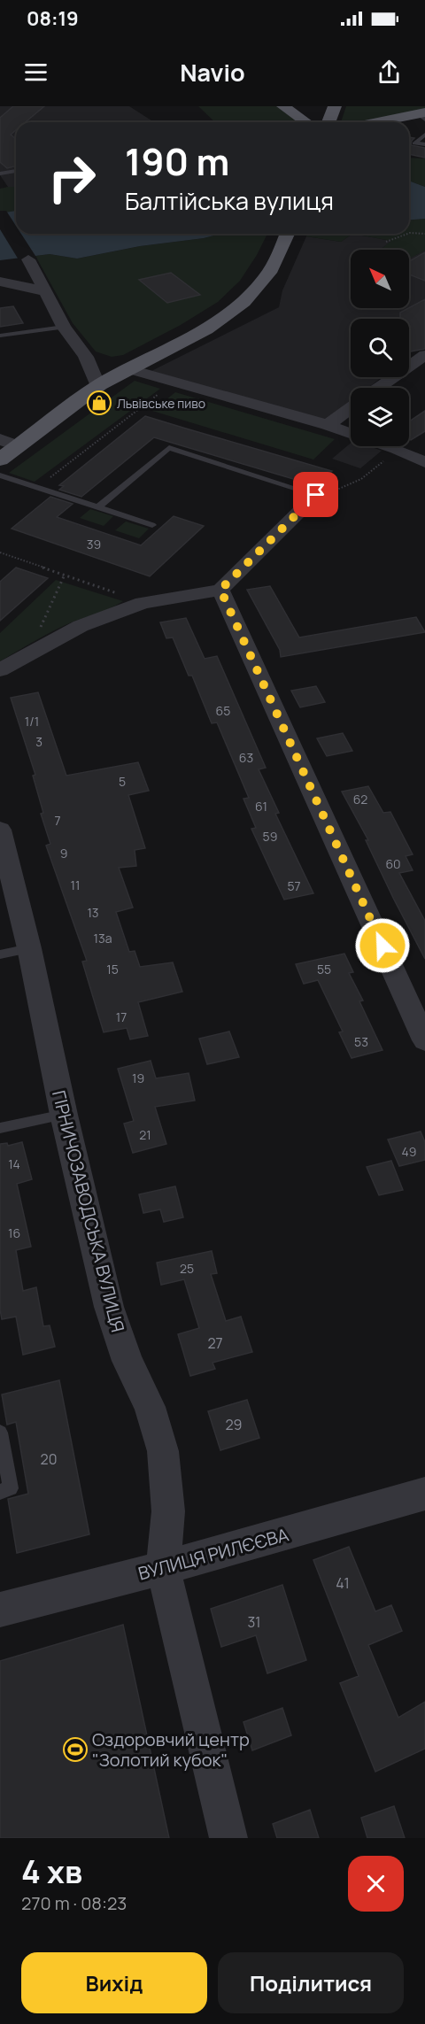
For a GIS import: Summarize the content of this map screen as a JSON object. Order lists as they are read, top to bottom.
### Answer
{
  "streets": {
    "street": ["ГІРНИЧОЗАВОДСЬКА ВУЛИЦЯ", "ВУЛИЦЯ РИЛЄЄВА"]
  },
  "crossings": [
    ["ГІРНИЧОЗАВОДСЬКА ВУЛИЦЯ", "ВУЛИЦЯ РИЛЄЄВА"]
  ],
  "places": {
    "shop": ["Львівське пиво"],
    "sports": ["Оздоровчий центр \"Золотий кубок\""]
  },
  "house_numbers": [
    "39",
    "65",
    "1/1",
    "3",
    "63",
    "5",
    "62",
    "61",
    "7",
    "59",
    "9",
    "60",
    "11",
    "57",
    "13",
    "13а",
    "15",
    "55",
    "17",
    "53",
    "19",
    "21",
    "49",
    "14",
    "16",
    "25",
    "27",
    "29",
    "20",
    "41",
    "31"
  ],
  "north": "top left",
  "page": {
    "status": "08:19",
    "header": "Navio",
    "turn": ["190 m", "Балтійська вулиця"],
    "heading": ["4 хв", "270 m · 08:23"],
    "buttons": ["Вихід", "Поділитися"]
  }
}
